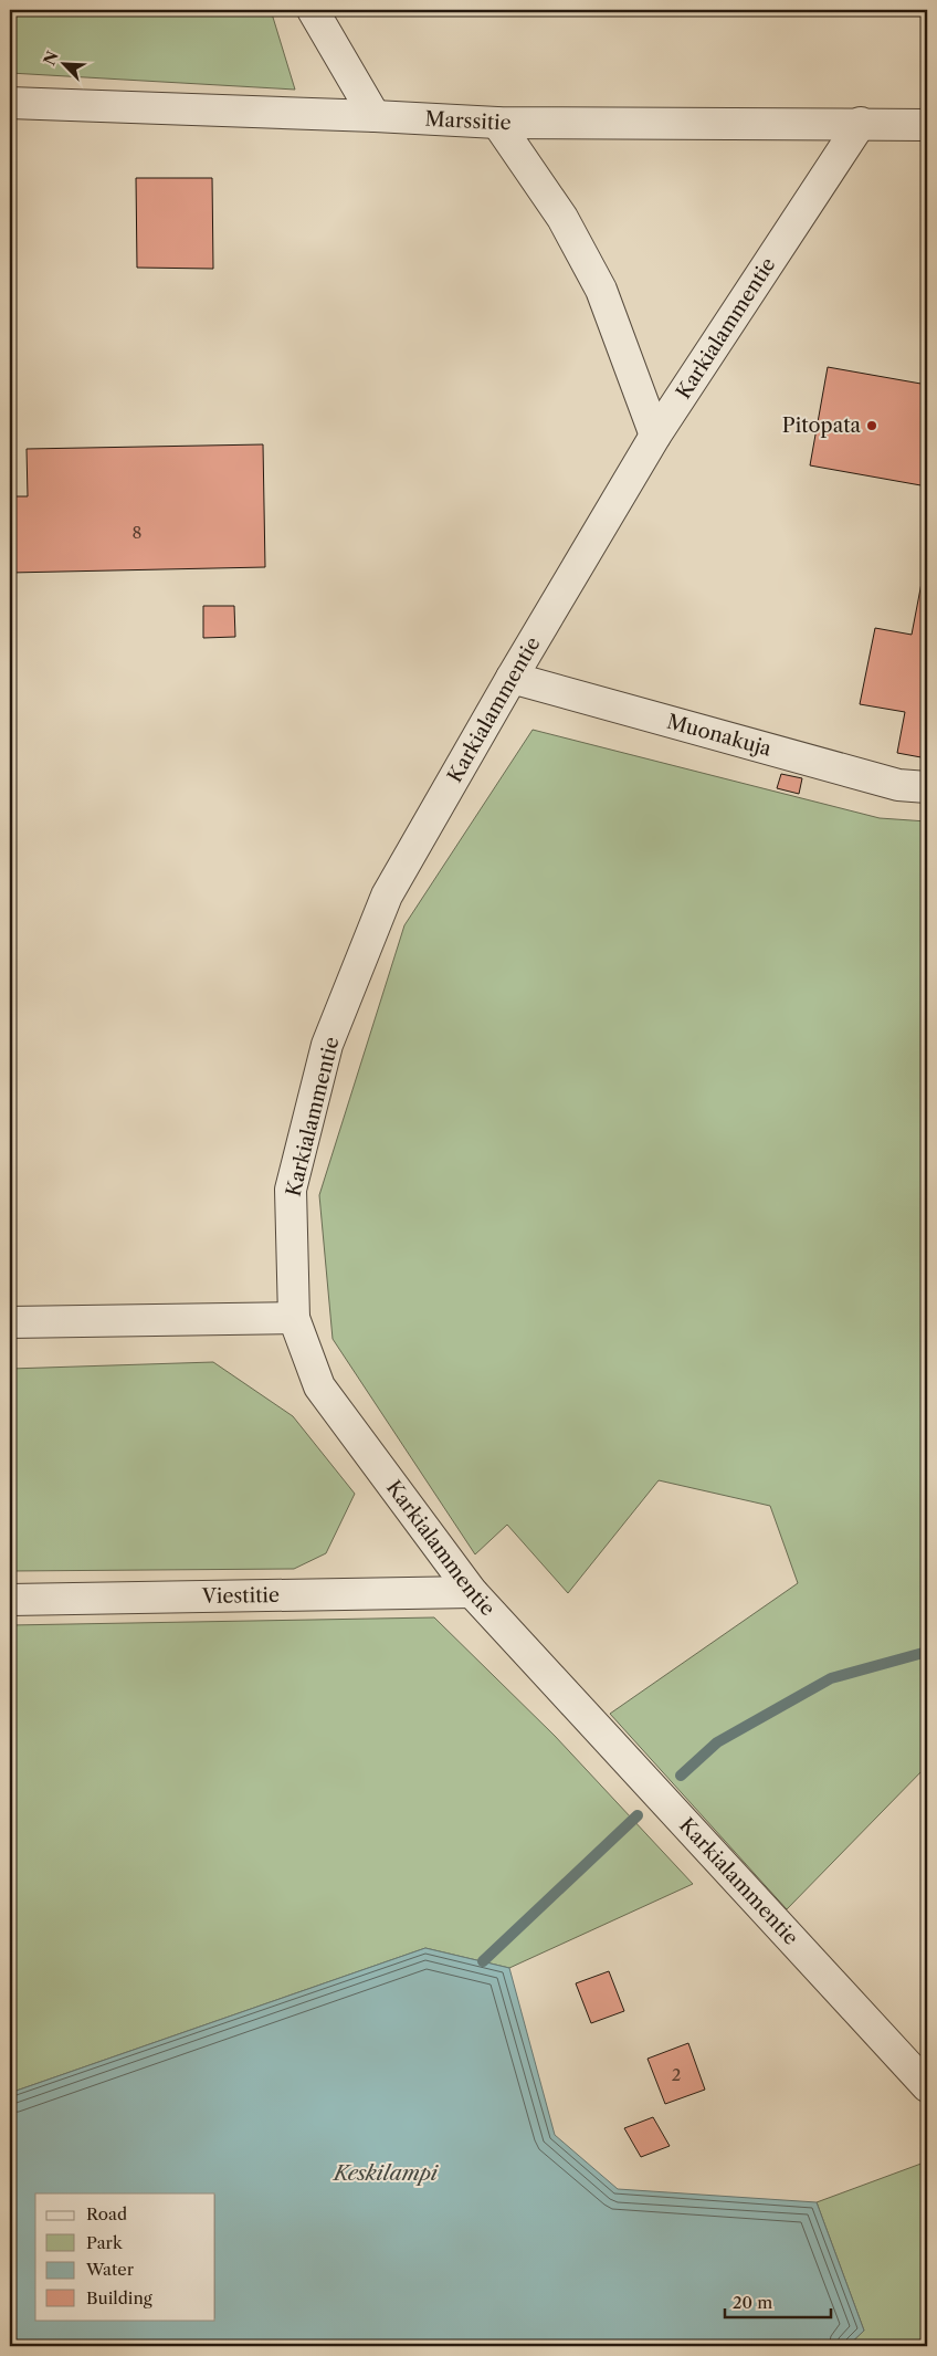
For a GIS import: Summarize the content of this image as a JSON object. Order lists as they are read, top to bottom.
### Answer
{
  "streets": {
    "street": [
      "Marssitie",
      "Karkialammentie",
      "Muonakuja",
      "Viestitie"
    ]
  },
  "crossings": [
    ["Marssitie", "Karkialammentie"],
    ["Karkialammentie", "Muonakuja"],
    ["Karkialammentie", "Viestitie"]
  ],
  "water": ["Keskilampi"],
  "places": ["Pitopata"],
  "house_numbers": ["8", "2"],
  "legend": [
    "Road",
    "Park",
    "Water",
    "Building"
  ],
  "scale_bar": "20 m",
  "north": "top left"
}
